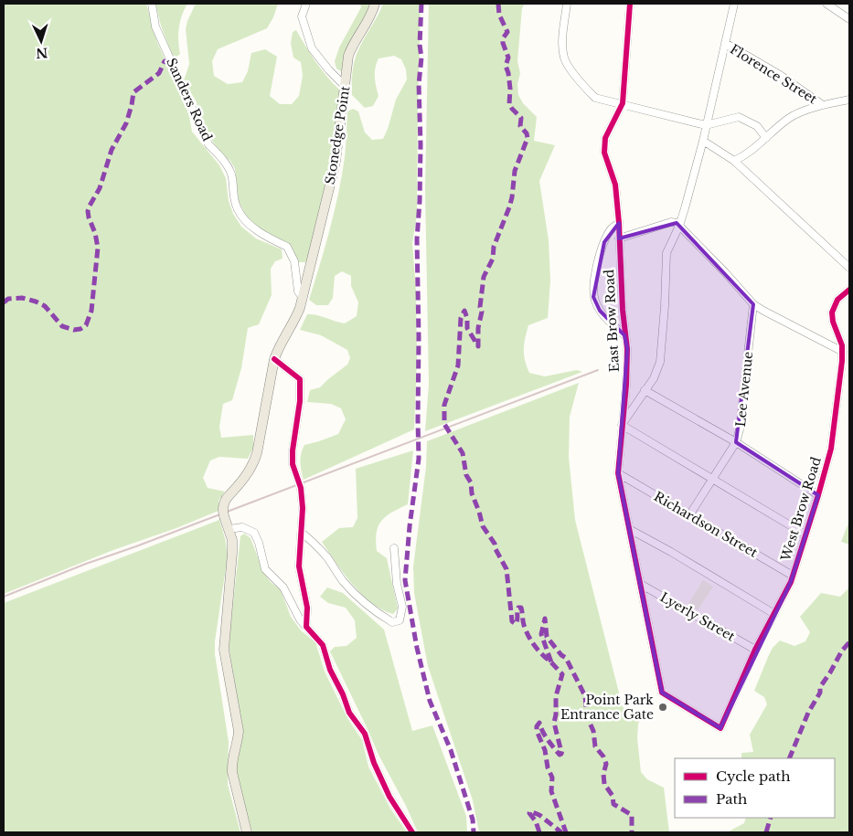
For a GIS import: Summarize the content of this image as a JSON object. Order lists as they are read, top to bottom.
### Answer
{
  "streets": {
    "main road": ["Stonedge Point"],
    "street": [
      "Florence Street",
      "Sanders Road",
      "East Brow Road",
      "Lee Avenue",
      "West Brow Road",
      "Richardson Street",
      "Lyerly Street"
    ]
  },
  "crossings": [
    ["Sanders Road", "Stonedge Point"],
    ["East Brow Road", "West Brow Road"],
    ["East Brow Road", "Richardson Street"],
    ["East Brow Road", "Lyerly Street"],
    ["Lee Avenue", "Richardson Street"],
    ["West Brow Road", "Richardson Street"],
    ["West Brow Road", "Lyerly Street"]
  ],
  "places": ["Point Park Entrance Gate"],
  "legend": ["Cycle path", "Path"],
  "north": "bottom"
}
